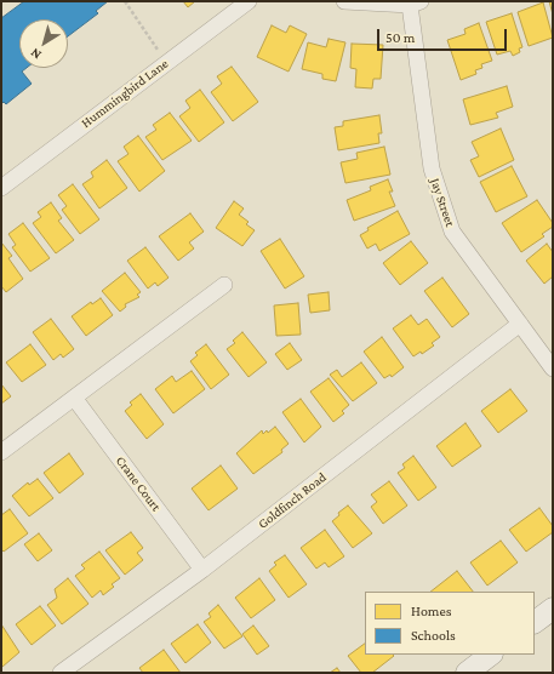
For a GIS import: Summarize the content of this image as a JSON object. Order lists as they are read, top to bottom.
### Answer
{
  "streets": {
    "street": [
      "Hummingbird Lane",
      "Jay Street",
      "Crane Court",
      "Goldfinch Road"
    ]
  },
  "crossings": [
    ["Jay Street", "Goldfinch Road"],
    ["Crane Court", "Goldfinch Road"]
  ],
  "legend": ["Homes", "Schools"],
  "scale_bar": "50 m",
  "north": "bottom left"
}
